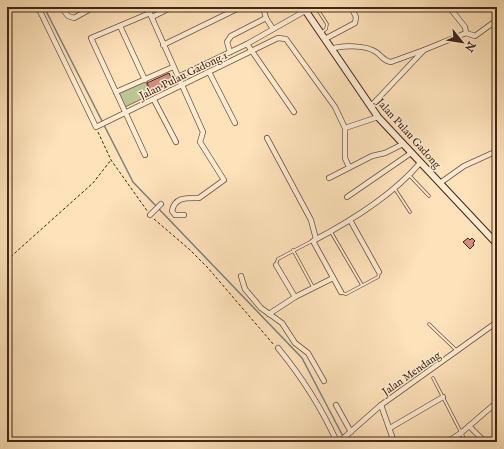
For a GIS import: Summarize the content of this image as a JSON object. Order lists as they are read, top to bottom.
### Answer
{
  "streets": {
    "main road": ["Jalan Pulau Gadong"],
    "street": ["Jalan Pulau Gadong 1", "Jalan Mendang"]
  },
  "north": "bottom right"
}
